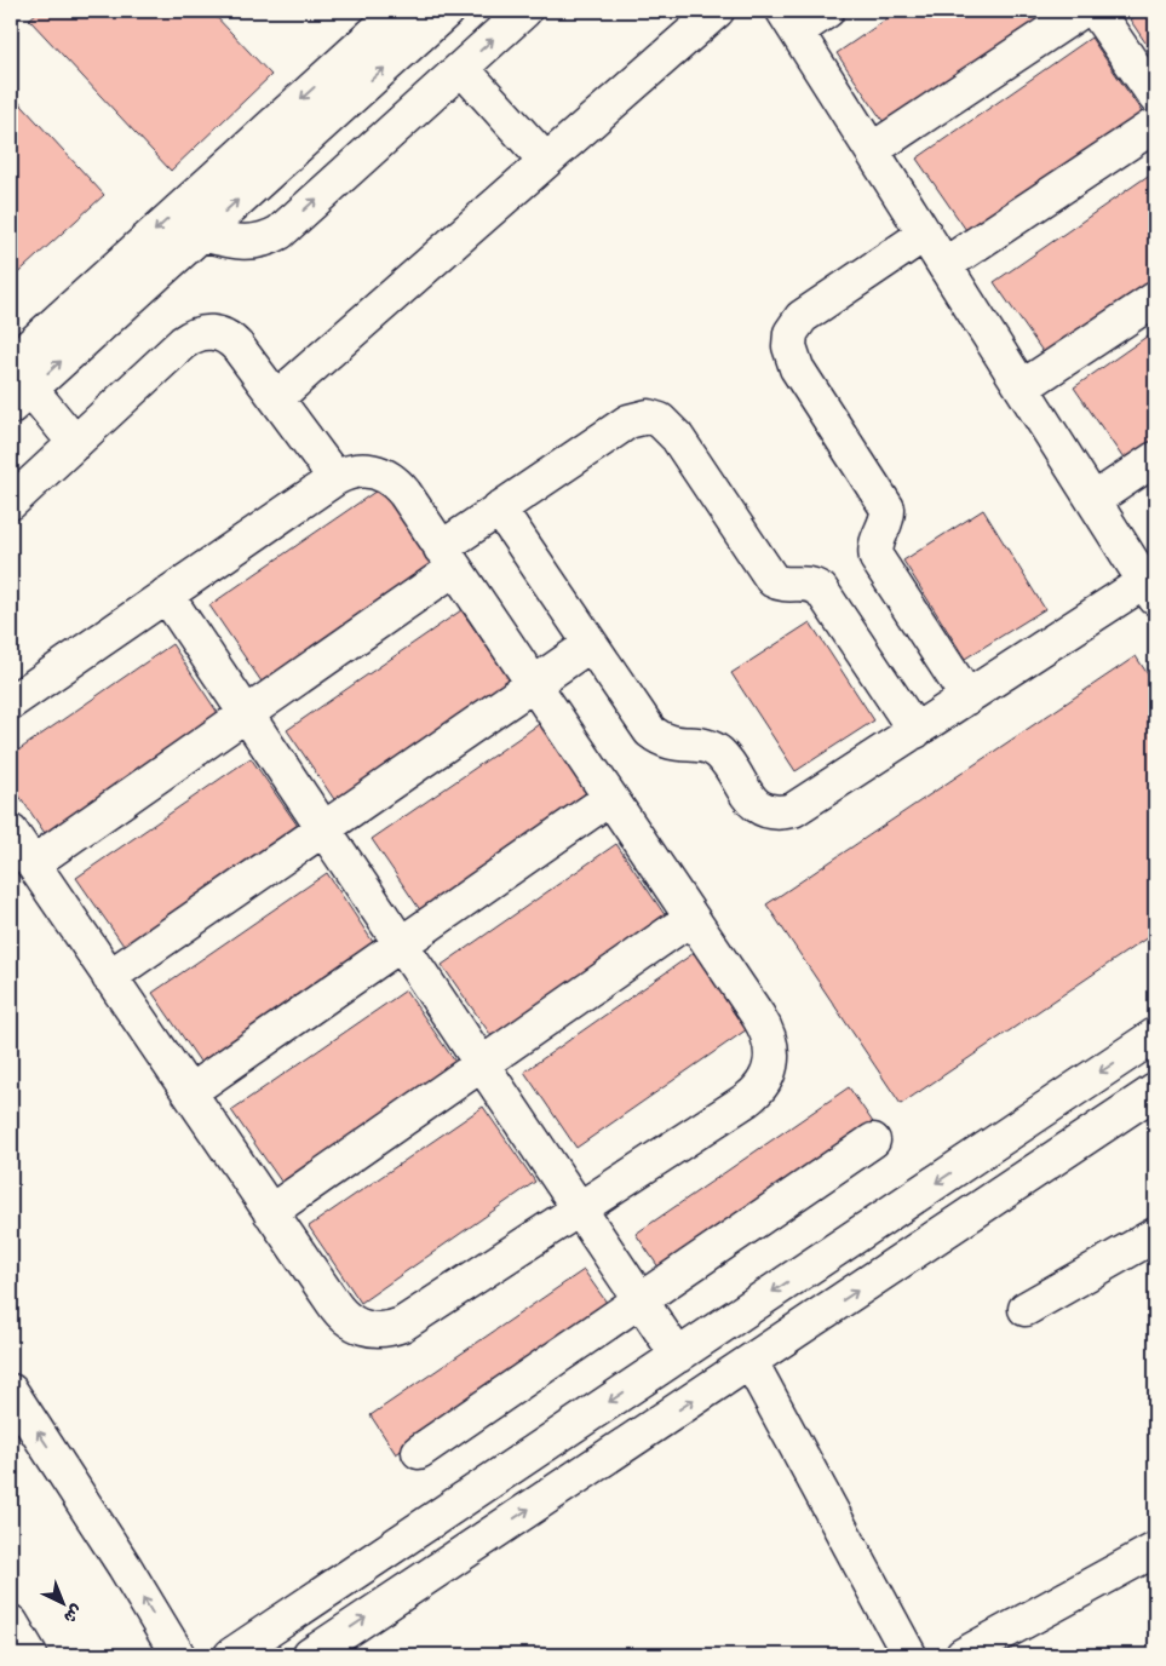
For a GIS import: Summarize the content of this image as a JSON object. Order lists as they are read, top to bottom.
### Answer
{
  "north": "bottom right"
}
